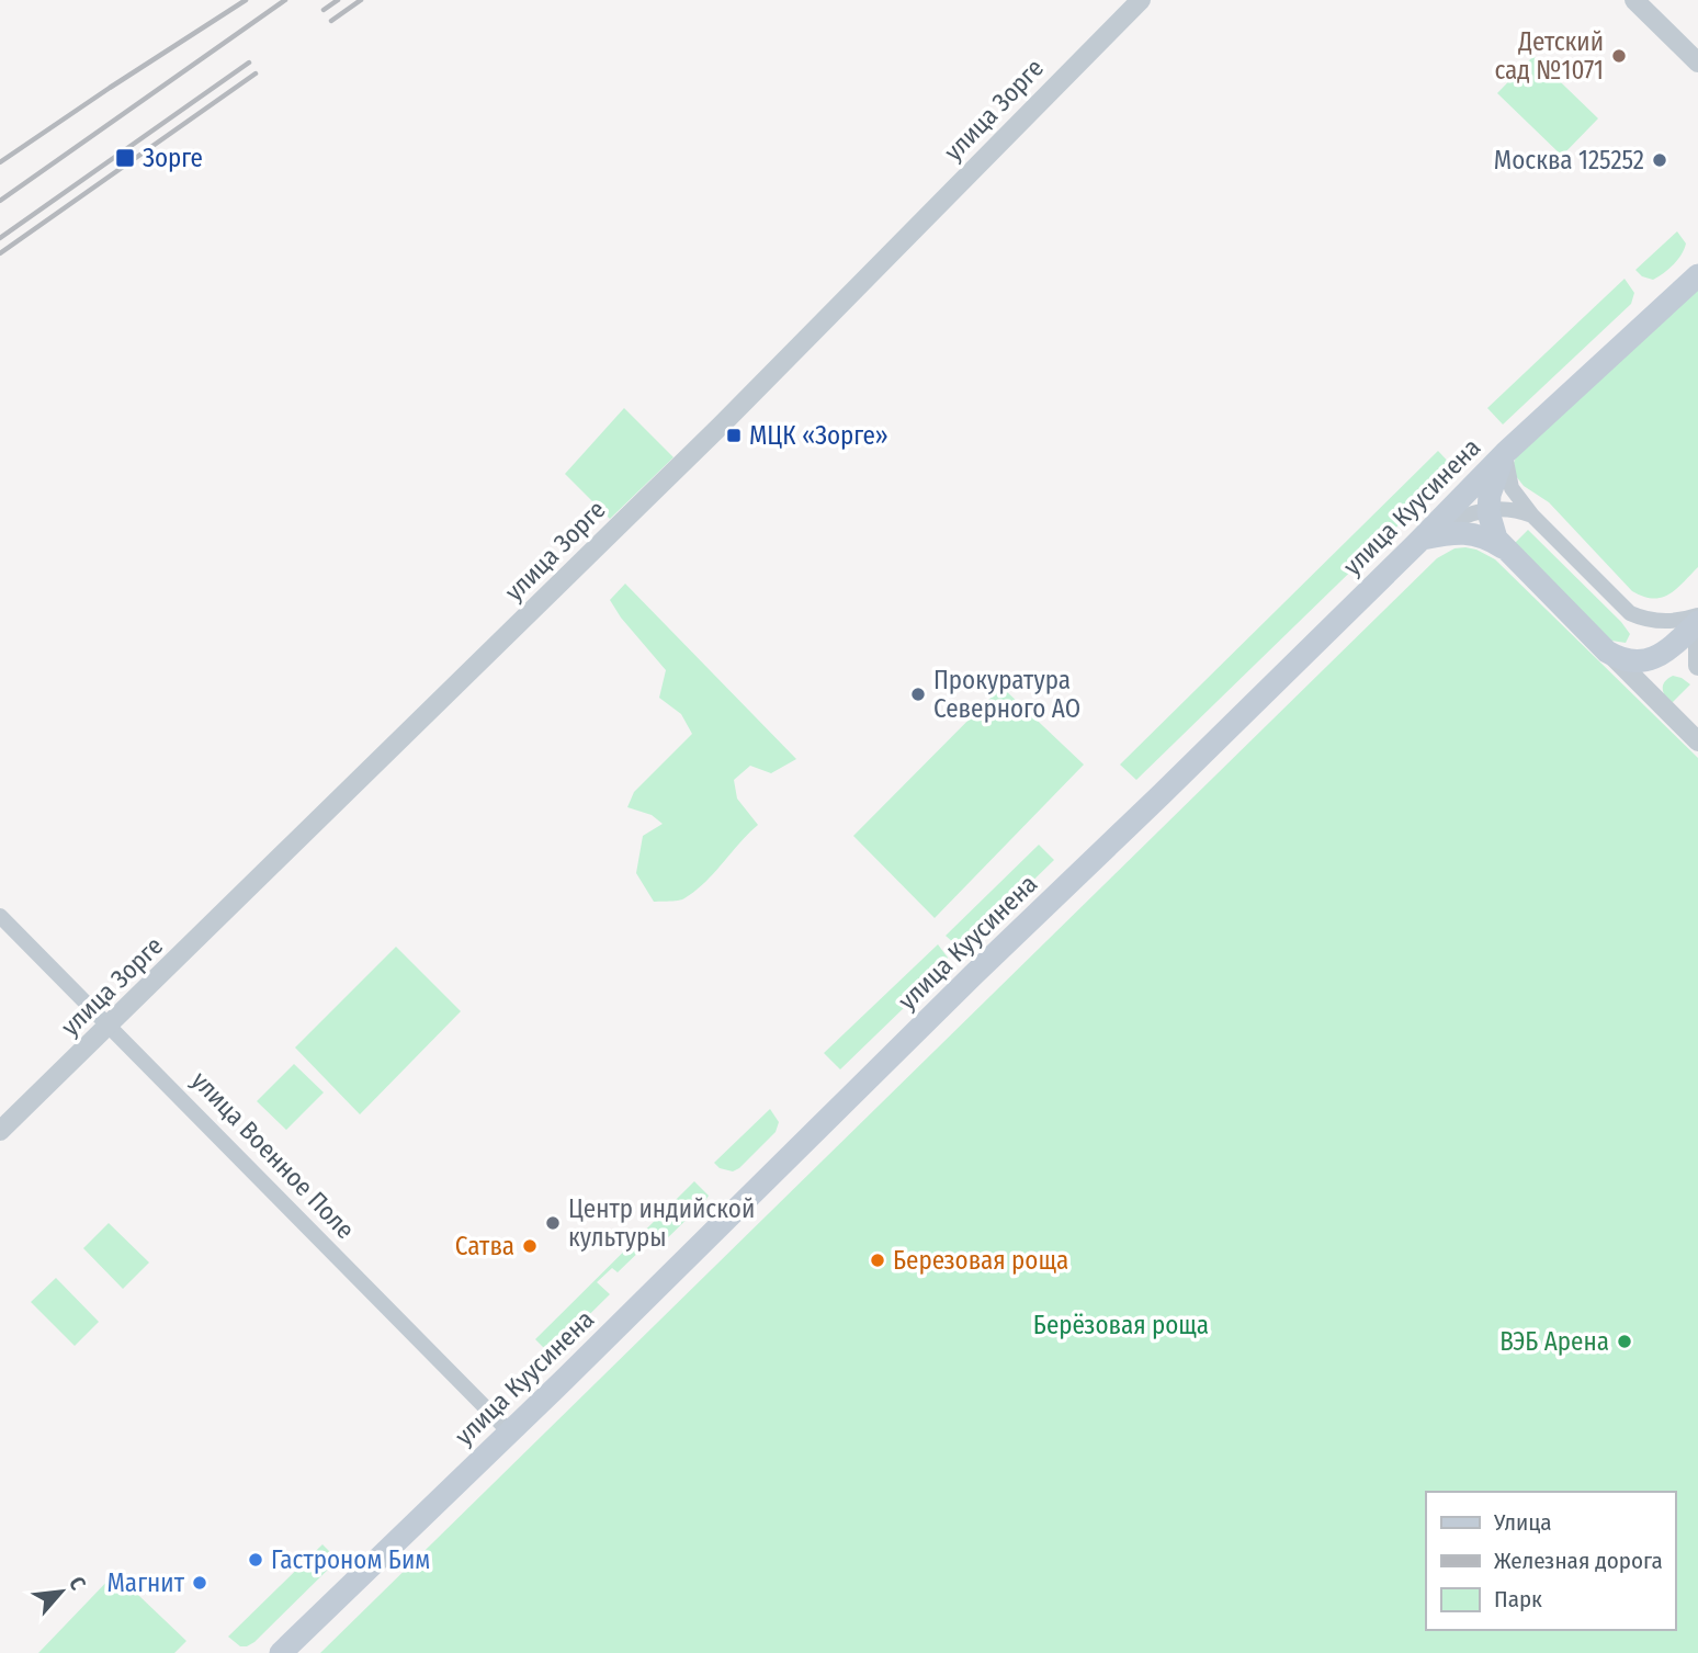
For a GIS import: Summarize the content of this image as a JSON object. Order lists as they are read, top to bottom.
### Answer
{
  "streets": {
    "main road": ["улица Куусинена"],
    "street": ["улица Зорге", "улица Военное Поле"]
  },
  "crossings": [
    ["улица Зорге", "улица Военное Поле"],
    ["улица Куусинена", "улица Военное Поле"]
  ],
  "parks": ["Берёзовая роща"],
  "places": {
    "other": [
      "Детский сад №1071",
      "Москва 125252",
      "Прокуратура Северного АО",
      "Центр индийской культуры",
      "Сатва",
      "Березовая роща",
      "ВЭБ Арена",
      "Гастроном Бим",
      "Магнит"
    ],
    "transit": ["Зорге", "МЦК «Зорге»"]
  },
  "legend": ["Улица", "Железная дорога", "Парк"],
  "north": "top right"
}
